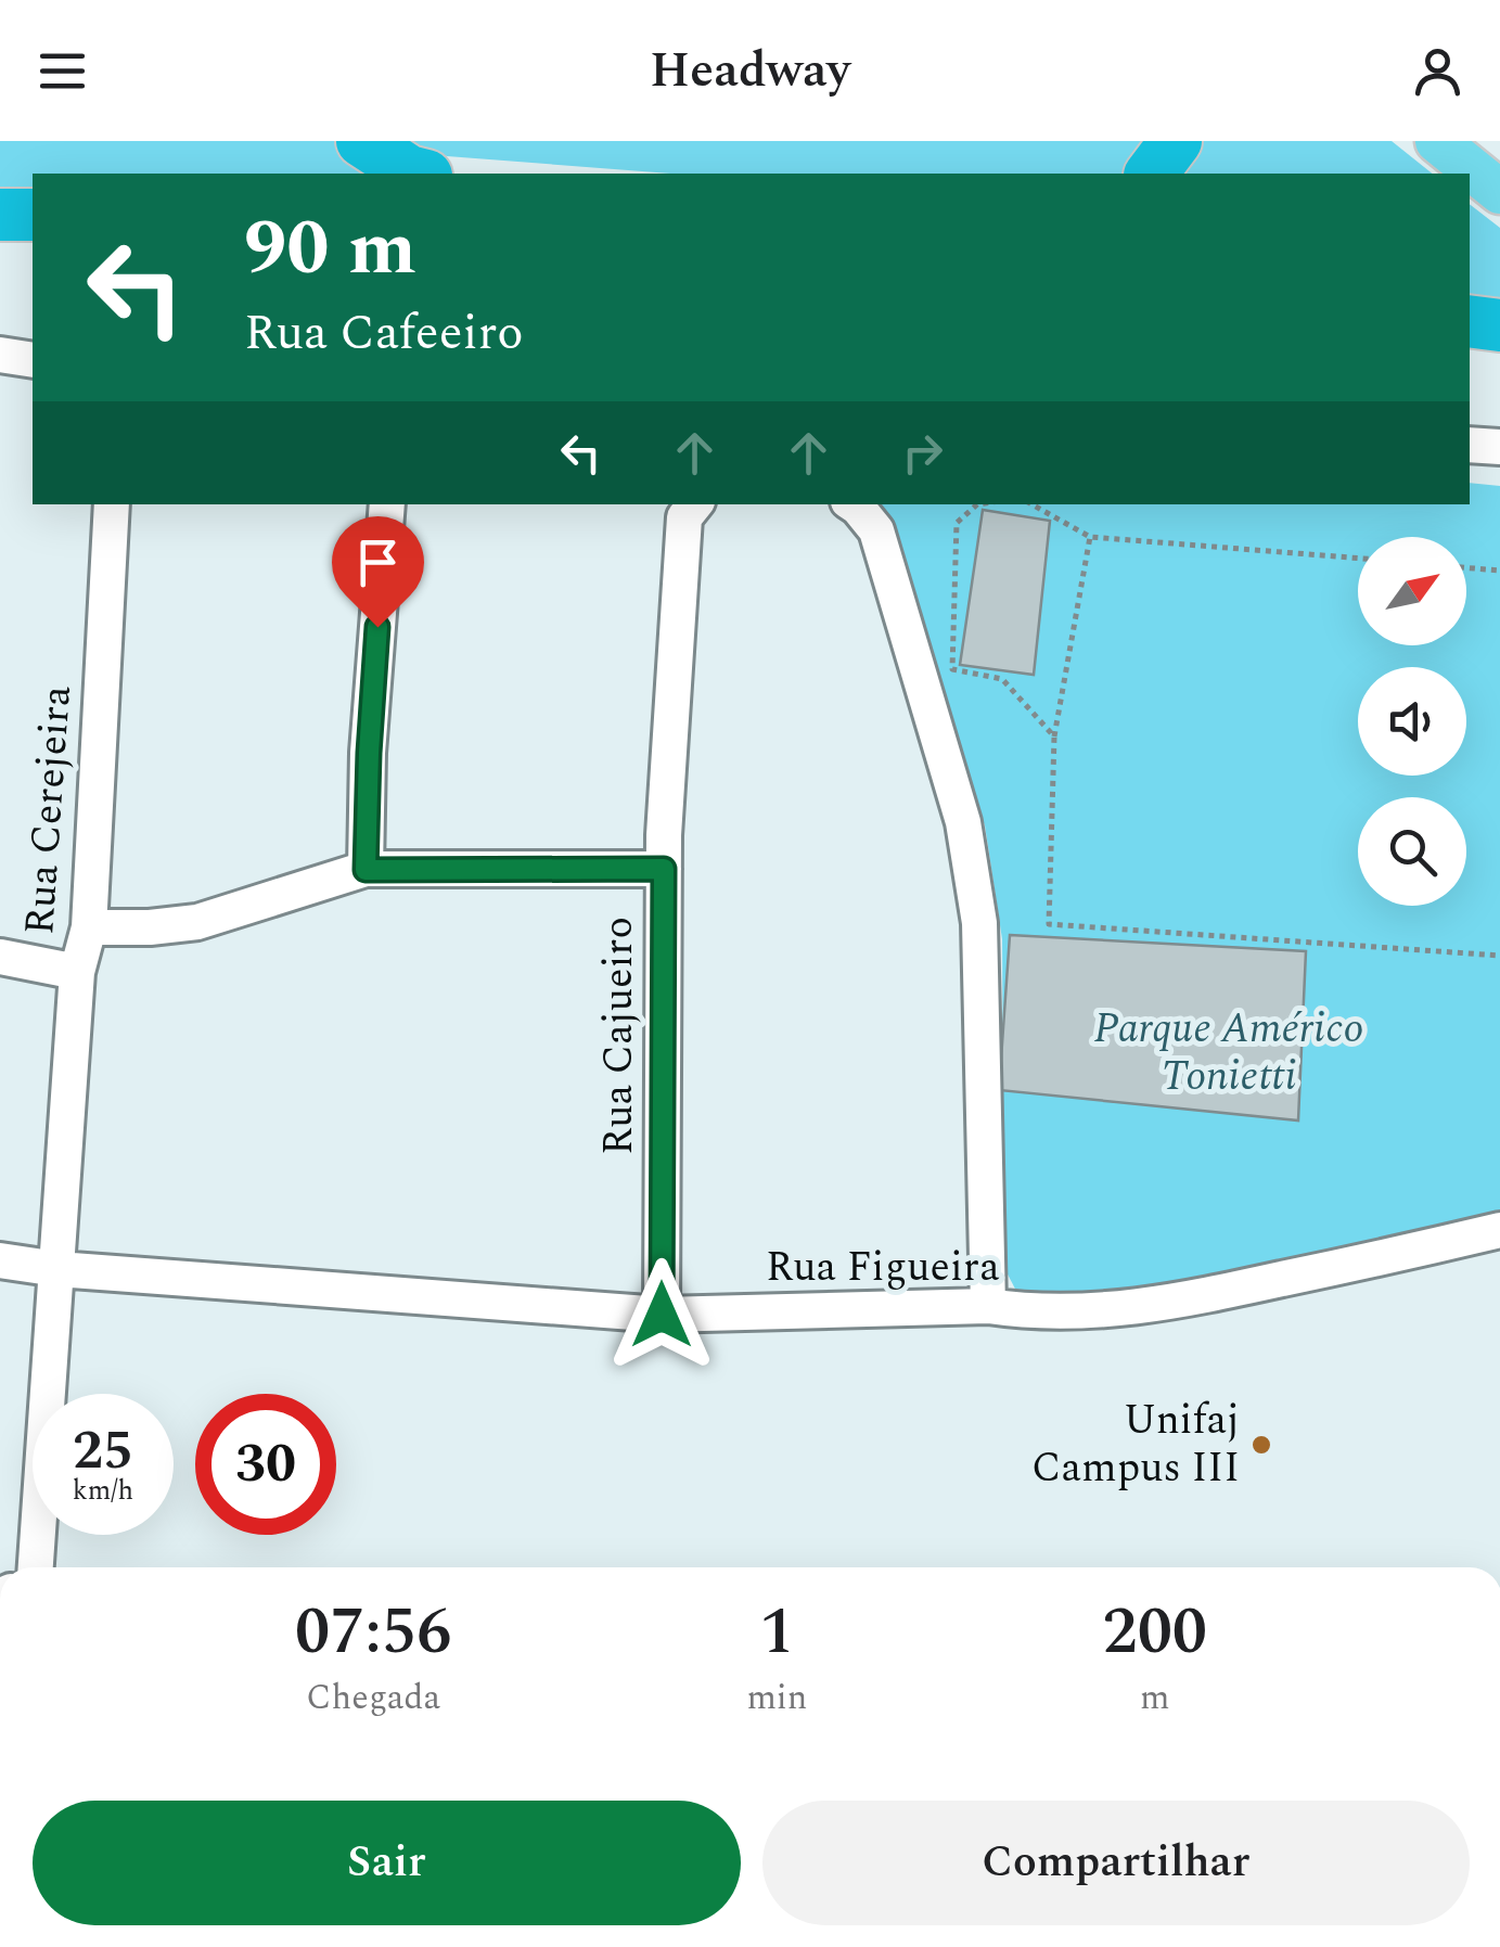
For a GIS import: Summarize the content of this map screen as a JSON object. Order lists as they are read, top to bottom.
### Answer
{
  "streets": {
    "street": ["Rua Cerejeira", "Rua Cajueiro", "Rua Figueira"]
  },
  "crossings": [
    ["Rua Cerejeira", "Rua Figueira"],
    ["Rua Cajueiro", "Rua Figueira"]
  ],
  "parks": ["Parque Américo Tonietti"],
  "places": ["Unifaj Campus III"],
  "north": "top right",
  "page": {
    "header": "Headway",
    "turn": ["90 m", "Rua Cafeeiro"],
    "speed": "25 km/h",
    "limit": "30",
    "eta": [
      "07:56",
      "Chegada",
      "1",
      "min",
      "200",
      "m"
    ],
    "buttons": ["Sair", "Compartilhar"]
  }
}
